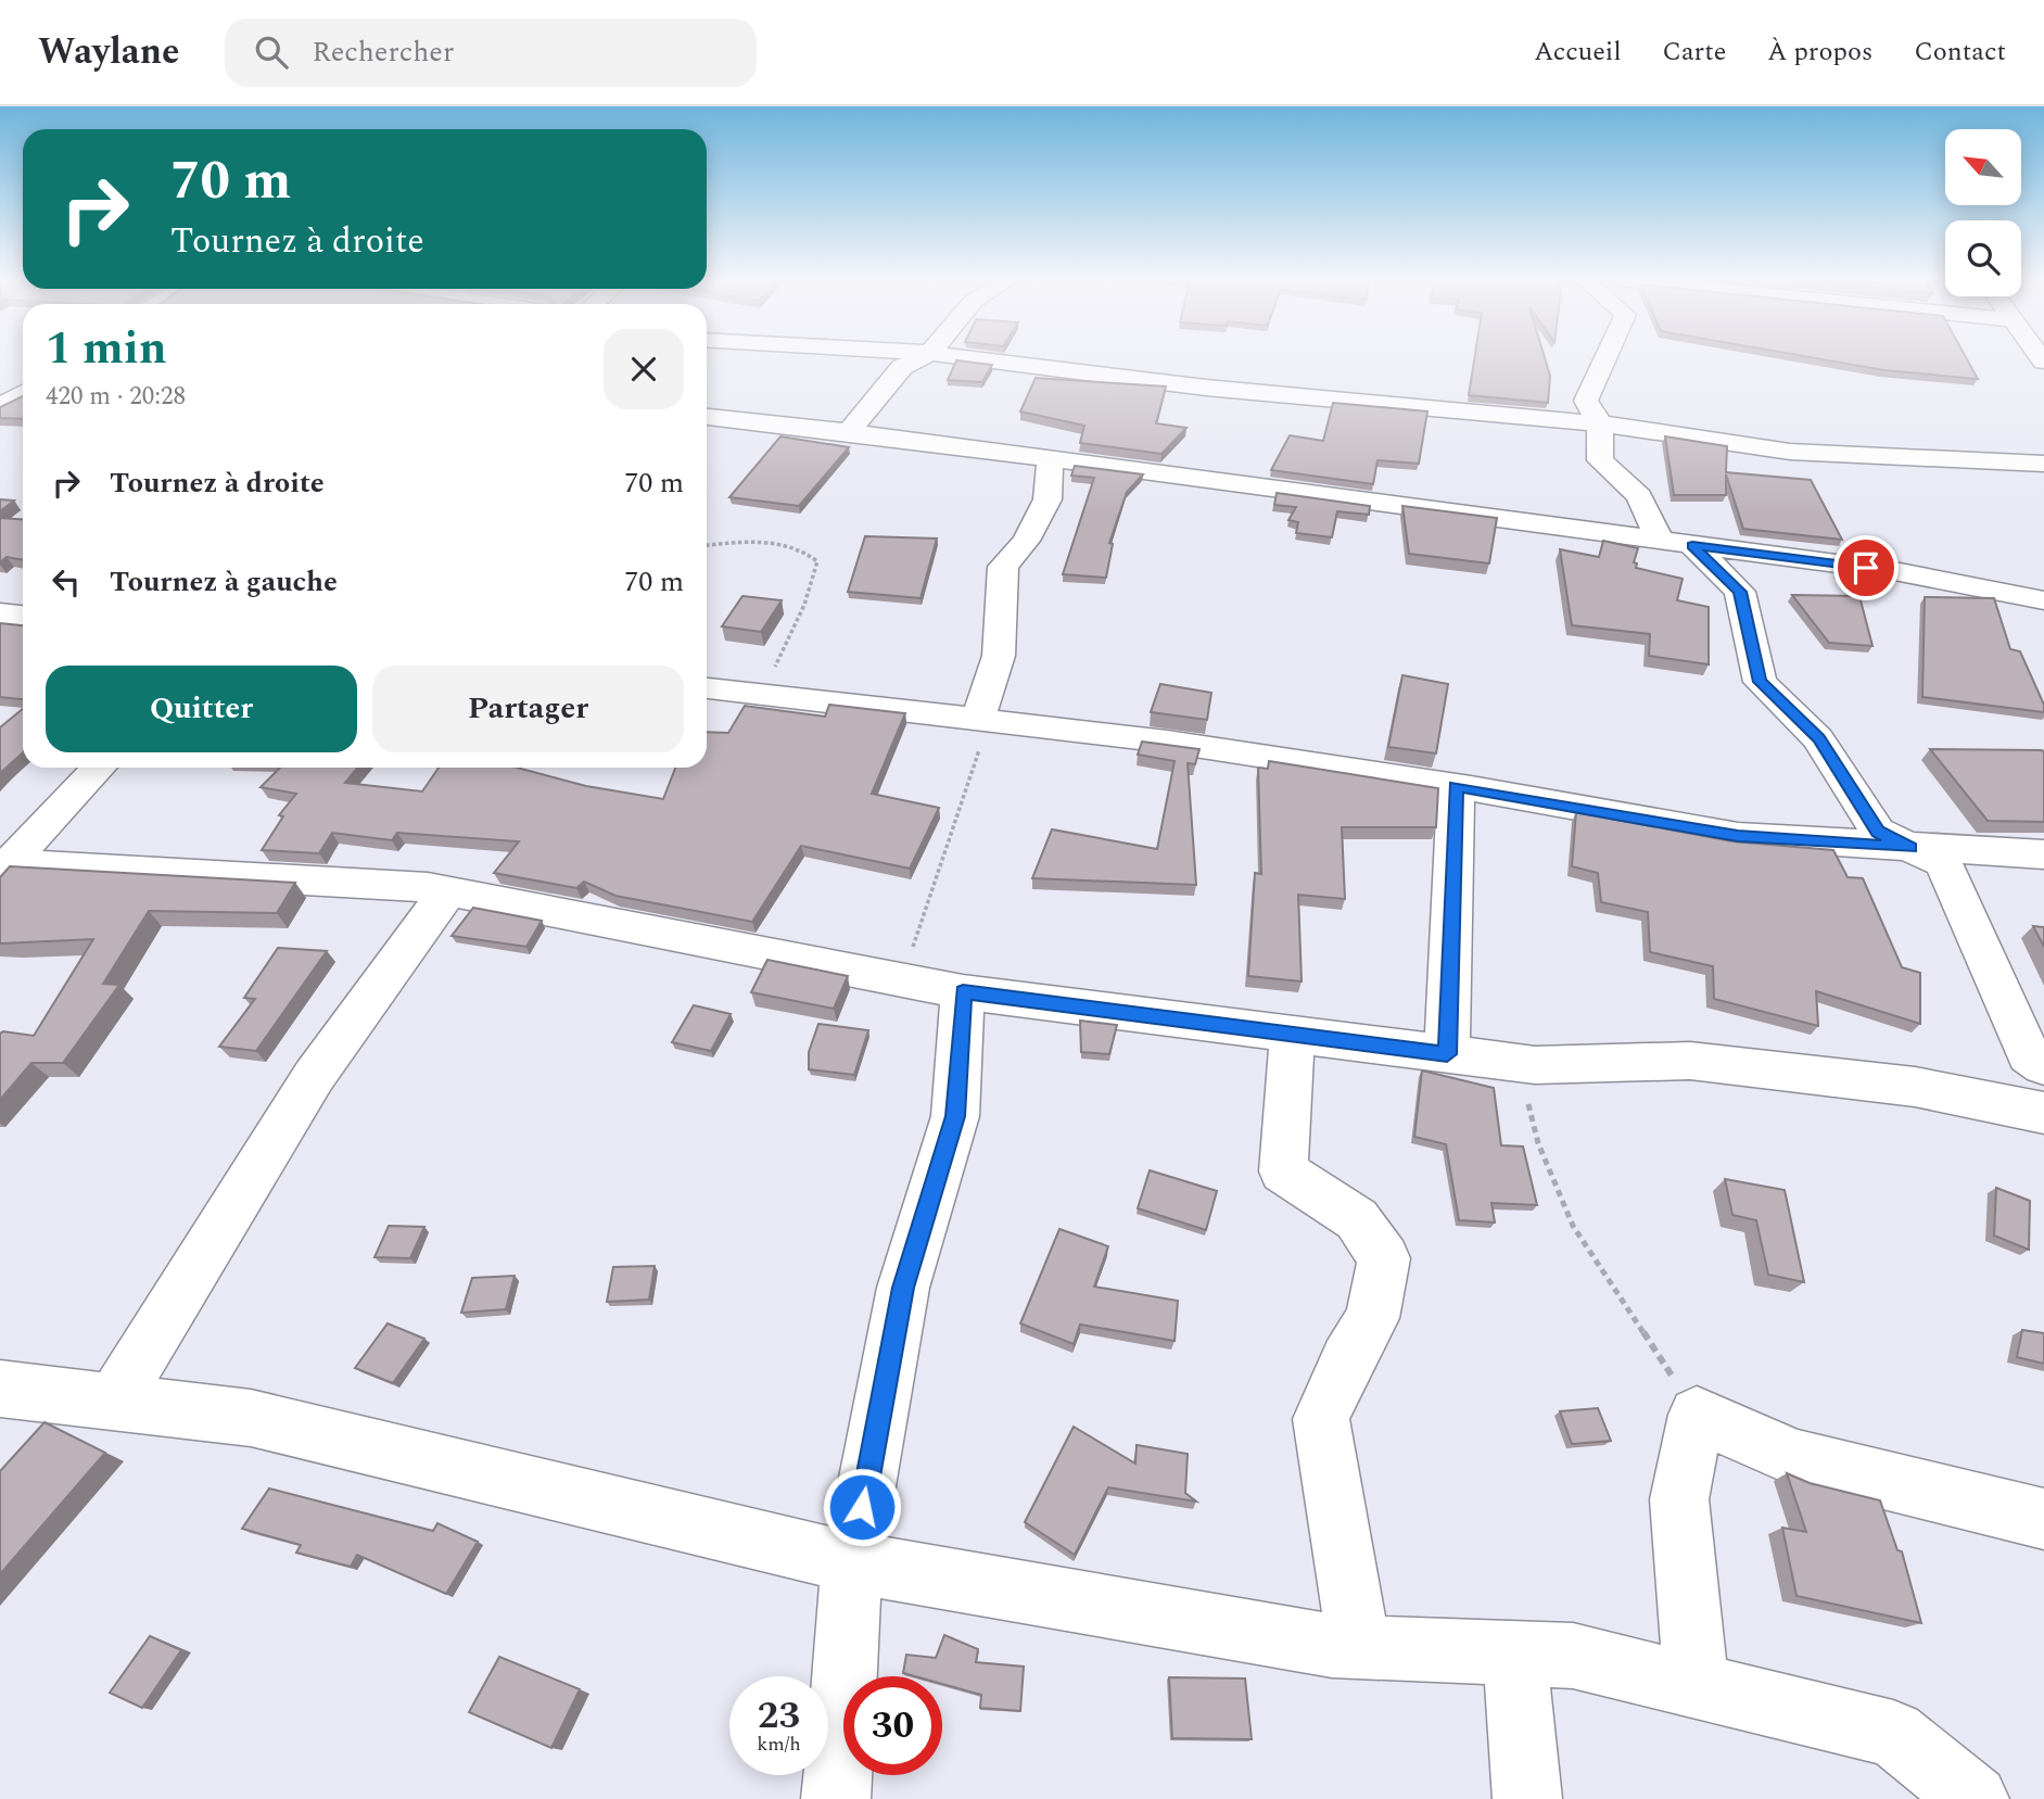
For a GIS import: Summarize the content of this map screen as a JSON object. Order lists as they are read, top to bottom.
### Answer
{
  "north": "top left",
  "page": {
    "header": "Waylane",
    "search": "Rechercher",
    "nav": [
      "Accueil",
      "Carte",
      "À propos",
      "Contact"
    ],
    "turn": ["70 m", "Tournez à droite"],
    "heading": ["1 min", "420 m · 20:28"],
    "list": [
      {
        "name": "Tournez à droite",
        "value": "70 m"
      },
      {
        "name": "Tournez à gauche",
        "value": "70 m"
      }
    ],
    "buttons": ["Quitter", "Partager"],
    "speed": "23 km/h",
    "limit": "30"
  }
}
